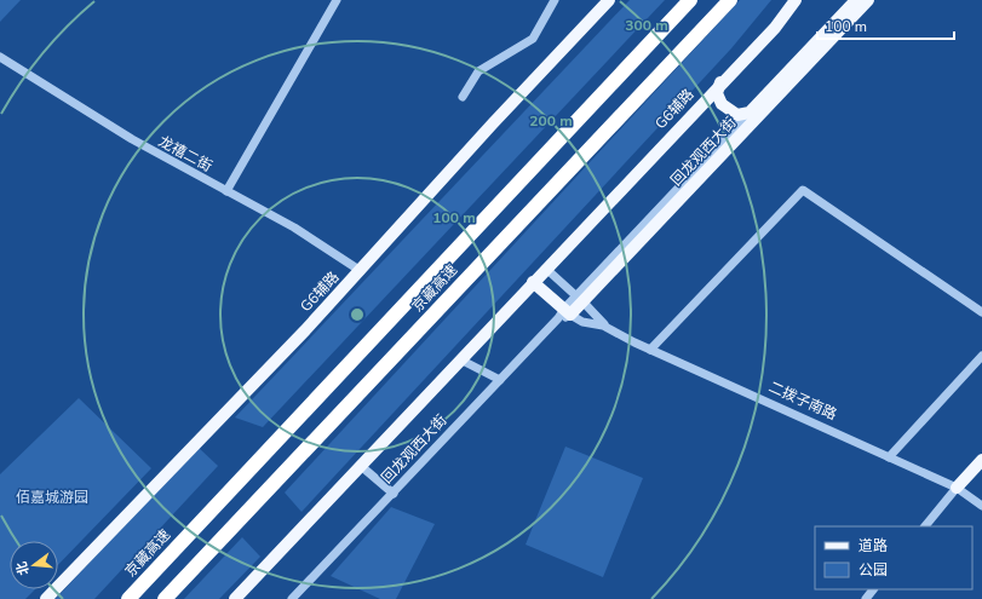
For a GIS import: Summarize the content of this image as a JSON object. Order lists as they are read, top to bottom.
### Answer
{
  "streets": {
    "highway": ["京藏高速"],
    "main road": ["G6辅路", "回龙观西大街", "二拨子南路"],
    "street": ["龙禧二街"]
  },
  "crossings": [
    ["G6辅路", "龙禧二街"],
    ["G6辅路", "二拨子南路"],
    ["回龙观西大街", "二拨子南路"]
  ],
  "parks": ["佰嘉城游园"],
  "legend": ["道路", "公园"],
  "scale_bar": "100 m",
  "north": "left",
  "rings": ["300 m", "200 m", "100 m"]
}
